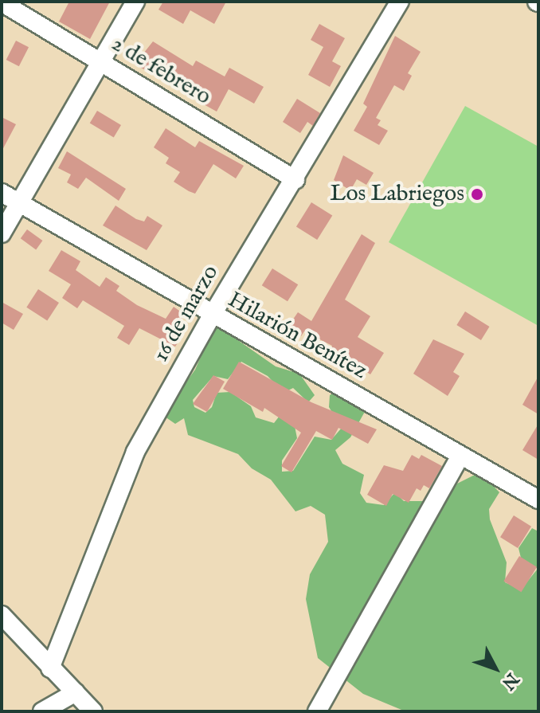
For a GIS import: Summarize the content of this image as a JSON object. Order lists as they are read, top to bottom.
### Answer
{
  "streets": {
    "street": ["2 de febrero", "16 de marzo", "Hilarión Benítez"]
  },
  "crossings": [
    ["2 de febrero", "16 de marzo"],
    ["16 de marzo", "Hilarión Benítez"]
  ],
  "places": ["Los Labriegos"],
  "north": "bottom right"
}
